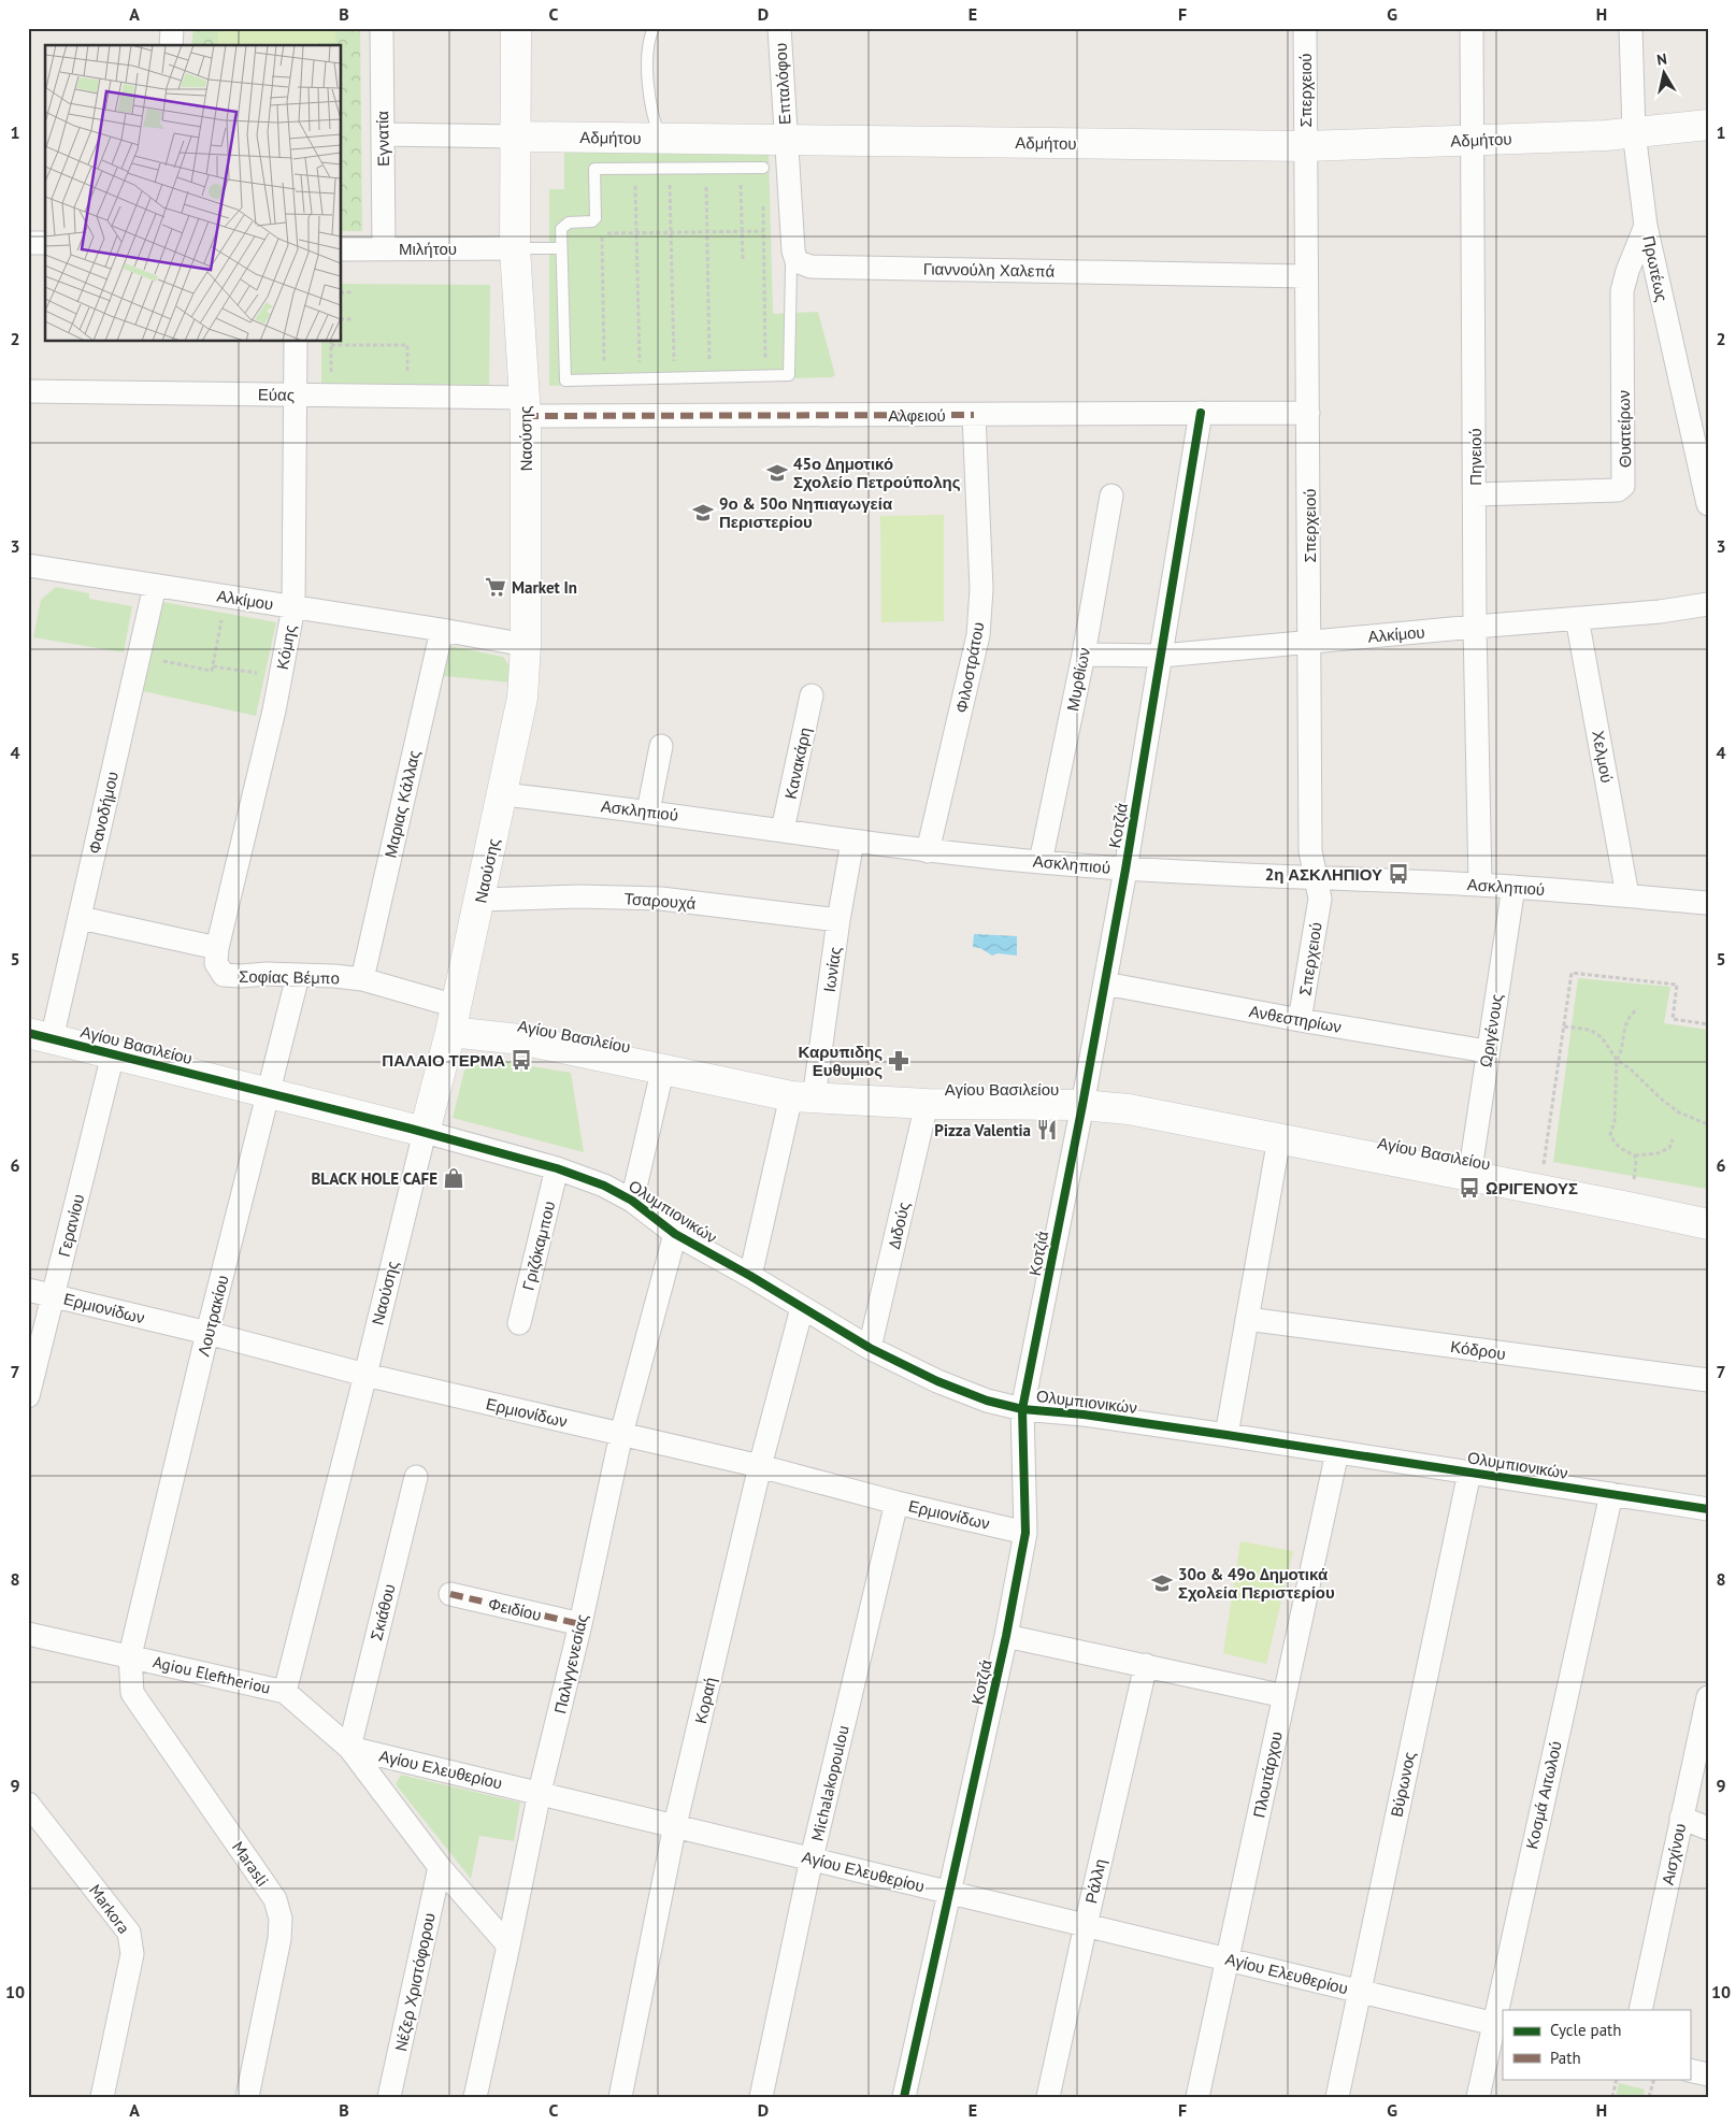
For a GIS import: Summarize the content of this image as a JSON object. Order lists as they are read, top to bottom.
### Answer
{
  "streets": {
    "street": [
      "Επταλόφου",
      "Σπερχειού",
      "Αδμήτου",
      "Εγνατία",
      "Μιλήτου",
      "Πρωτέως",
      "Γιαννούλη Χαλεπά",
      "Εύας",
      "Αλφειού",
      "Θυατείρων",
      "Ναούσης",
      "Πηνειού",
      "Αλκίμου",
      "Κόμης",
      "Φιλοστράτου",
      "Μυρθίων",
      "Χελμού",
      "Κανακάρη",
      "Μαριας Κάλλας",
      "Ασκληπιού",
      "Φανοδήμου",
      "Κοτζιά",
      "Τσαρουχά",
      "Ιωνίας",
      "Σοφίας Βέμπο",
      "Ανθεστηρίων",
      "Ωριγένους",
      "Αγίου Βασιλείου",
      "Ολυμπιονικών",
      "Γερανίου",
      "Διδούς",
      "Γριζόκαμπου",
      "Ερμιονίδων",
      "Λουτρακίου",
      "Κόδρου",
      "Φειδίου",
      "Σκιάθου",
      "Παλιγγενεσίας",
      "Agiou Eleftheriou",
      "Κοραή",
      "Αγίου Ελευθερίου",
      "Πλουτάρχου",
      "Michalakopoulou",
      "Βύρωνος",
      "Κοσμά Αιτωλού",
      "Αισχίνου",
      "Marasli",
      "Ράλλη",
      "Markora",
      "Nέζερ Χριστόφορου"
    ]
  },
  "crossings": [
    ["Επταλόφου", "Αδμήτου"],
    ["Σπερχειού", "Αδμήτου"],
    ["Σπερχειού", "Γιαννούλη Χαλεπά"],
    ["Σπερχειού", "Αλφειού"],
    ["Σπερχειού", "Αλκίμου"],
    ["Σπερχειού", "Ασκληπιού"],
    ["Σπερχειού", "Ανθεστηρίων"],
    ["Αδμήτου", "Εγνατία"],
    ["Αδμήτου", "Πρωτέως"],
    ["Αδμήτου", "Ναούσης"],
    ["Αδμήτου", "Πηνειού"],
    ["Εγνατία", "Μιλήτου"],
    ["Μιλήτου", "Ναούσης"],
    ["Πρωτέως", "Θυατείρων"],
    ["Εύας", "Αλφειού"],
    ["Εύας", "Ναούσης"],
    ["Εύας", "Κόμης"],
    ["Αλφειού", "Ναούσης"],
    ["Αλφειού", "Φιλοστράτου"],
    ["Αλφειού", "Κοτζιά"],
    ["Θυατείρων", "Πηνειού"],
    ["Ναούσης", "Αλκίμου"],
    ["Ναούσης", "Ασκληπιού"],
    ["Ναούσης", "Τσαρουχά"],
    ["Ναούσης", "Σοφίας Βέμπο"],
    ["Ναούσης", "Αγίου Βασιλείου"],
    ["Ναούσης", "Ολυμπιονικών"],
    ["Ναούσης", "Ερμιονίδων"],
    ["Ναούσης", "Agiou Eleftheriou"],
    ["Πηνειού", "Αλκίμου"],
    ["Πηνειού", "Ασκληπιού"],
    ["Αλκίμου", "Κόμης"],
    ["Αλκίμου", "Μυρθίων"],
    ["Αλκίμου", "Χελμού"],
    ["Αλκίμου", "Μαριας Κάλλας"],
    ["Αλκίμου", "Φανοδήμου"],
    ["Αλκίμου", "Κοτζιά"],
    ["Κόμης", "Σοφίας Βέμπο"],
    ["Φιλοστράτου", "Ασκληπιού"],
    ["Μυρθίων", "Ασκληπιού"],
    ["Χελμού", "Ασκληπιού"],
    ["Κανακάρη", "Ασκληπιού"],
    ["Μαριας Κάλλας", "Σοφίας Βέμπο"],
    ["Ασκληπιού", "Κοτζιά"],
    ["Ασκληπιού", "Ιωνίας"],
    ["Ασκληπιού", "Ωριγένους"],
    ["Φανοδήμου", "Αγίου Βασιλείου"],
    ["Κοτζιά", "Ανθεστηρίων"],
    ["Κοτζιά", "Αγίου Βασιλείου"],
    ["Κοτζιά", "Ολυμπιονικών"],
    ["Κοτζιά", "Ερμιονίδων"],
    ["Κοτζιά", "Αγίου Ελευθερίου"],
    ["Τσαρουχά", "Ιωνίας"],
    ["Ιωνίας", "Αγίου Βασιλείου"],
    ["Ιωνίας", "Ολυμπιονικών"],
    ["Σοφίας Βέμπο", "Αγίου Βασιλείου"],
    ["Σοφίας Βέμπο", "Λουτρακίου"],
    ["Ανθεστηρίων", "Ωριγένους"],
    ["Ωριγένους", "Αγίου Βασιλείου"],
    ["Αγίου Βασιλείου", "Ολυμπιονικών"],
    ["Αγίου Βασιλείου", "Γερανίου"],
    ["Αγίου Βασιλείου", "Διδούς"],
    ["Αγίου Βασιλείου", "Λουτρακίου"],
    ["Ολυμπιονικών", "Διδούς"],
    ["Ολυμπιονικών", "Γριζόκαμπου"],
    ["Ολυμπιονικών", "Παλιγγενεσίας"],
    ["Ολυμπιονικών", "Κοραή"],
    ["Ολυμπιονικών", "Πλουτάρχου"],
    ["Ολυμπιονικών", "Βύρωνος"],
    ["Ολυμπιονικών", "Κοσμά Αιτωλού"],
    ["Γερανίου", "Ερμιονίδων"],
    ["Ερμιονίδων", "Λουτρακίου"],
    ["Ερμιονίδων", "Παλιγγενεσίας"],
    ["Ερμιονίδων", "Κοραή"],
    ["Ερμιονίδων", "Michalakopoulou"],
    ["Λουτρακίου", "Agiou Eleftheriou"],
    ["Λουτρακίου", "Marasli"],
    ["Φειδίου", "Παλιγγενεσίας"],
    ["Σκιάθου", "Agiou Eleftheriou"],
    ["Σκιάθου", "Αγίου Ελευθερίου"],
    ["Παλιγγενεσίας", "Agiou Eleftheriou"],
    ["Παλιγγενεσίας", "Αγίου Ελευθερίου"],
    ["Agiou Eleftheriou", "Αγίου Ελευθερίου"],
    ["Agiou Eleftheriou", "Marasli"],
    ["Agiou Eleftheriou", "Nέζερ Χριστόφορου"],
    ["Κοραή", "Αγίου Ελευθερίου"],
    ["Αγίου Ελευθερίου", "Πλουτάρχου"],
    ["Αγίου Ελευθερίου", "Michalakopoulou"],
    ["Αγίου Ελευθερίου", "Βύρωνος"],
    ["Αγίου Ελευθερίου", "Κοσμά Αιτωλού"],
    ["Αγίου Ελευθερίου", "Ράλλη"]
  ],
  "places": {
    "school or university": ["45ο Δημοτικό Σχολείο Πετρούπολης", "9ο & 50ο Νηπιαγωγεία Περιστερίου", "30ο & 49ο Δημοτικά Σχολεία Περιστερίου"],
    "supermarket": ["Market In"],
    "bus stop": ["2η ΑΣΚΛΗΠΙΟΥ", "ΠΑΛΑΙΟ ΤΕΡΜΑ", "ΩΡΙΓΕΝΟΥΣ"],
    "pharmacy": ["Καρυπιδης Ευθυμιος"],
    "restaurant": ["Pizza Valentia"],
    "shop": ["BLACK HOLE CAFE"]
  },
  "legend": ["Cycle path", "Path"],
  "north": "top",
  "grid": {
    "columns": [
      "A",
      "B",
      "C",
      "D",
      "E",
      "F",
      "G",
      "H"
    ],
    "rows": [
      "1",
      "2",
      "3",
      "4",
      "5",
      "6",
      "7",
      "8",
      "9",
      "10"
    ]
  }
}
